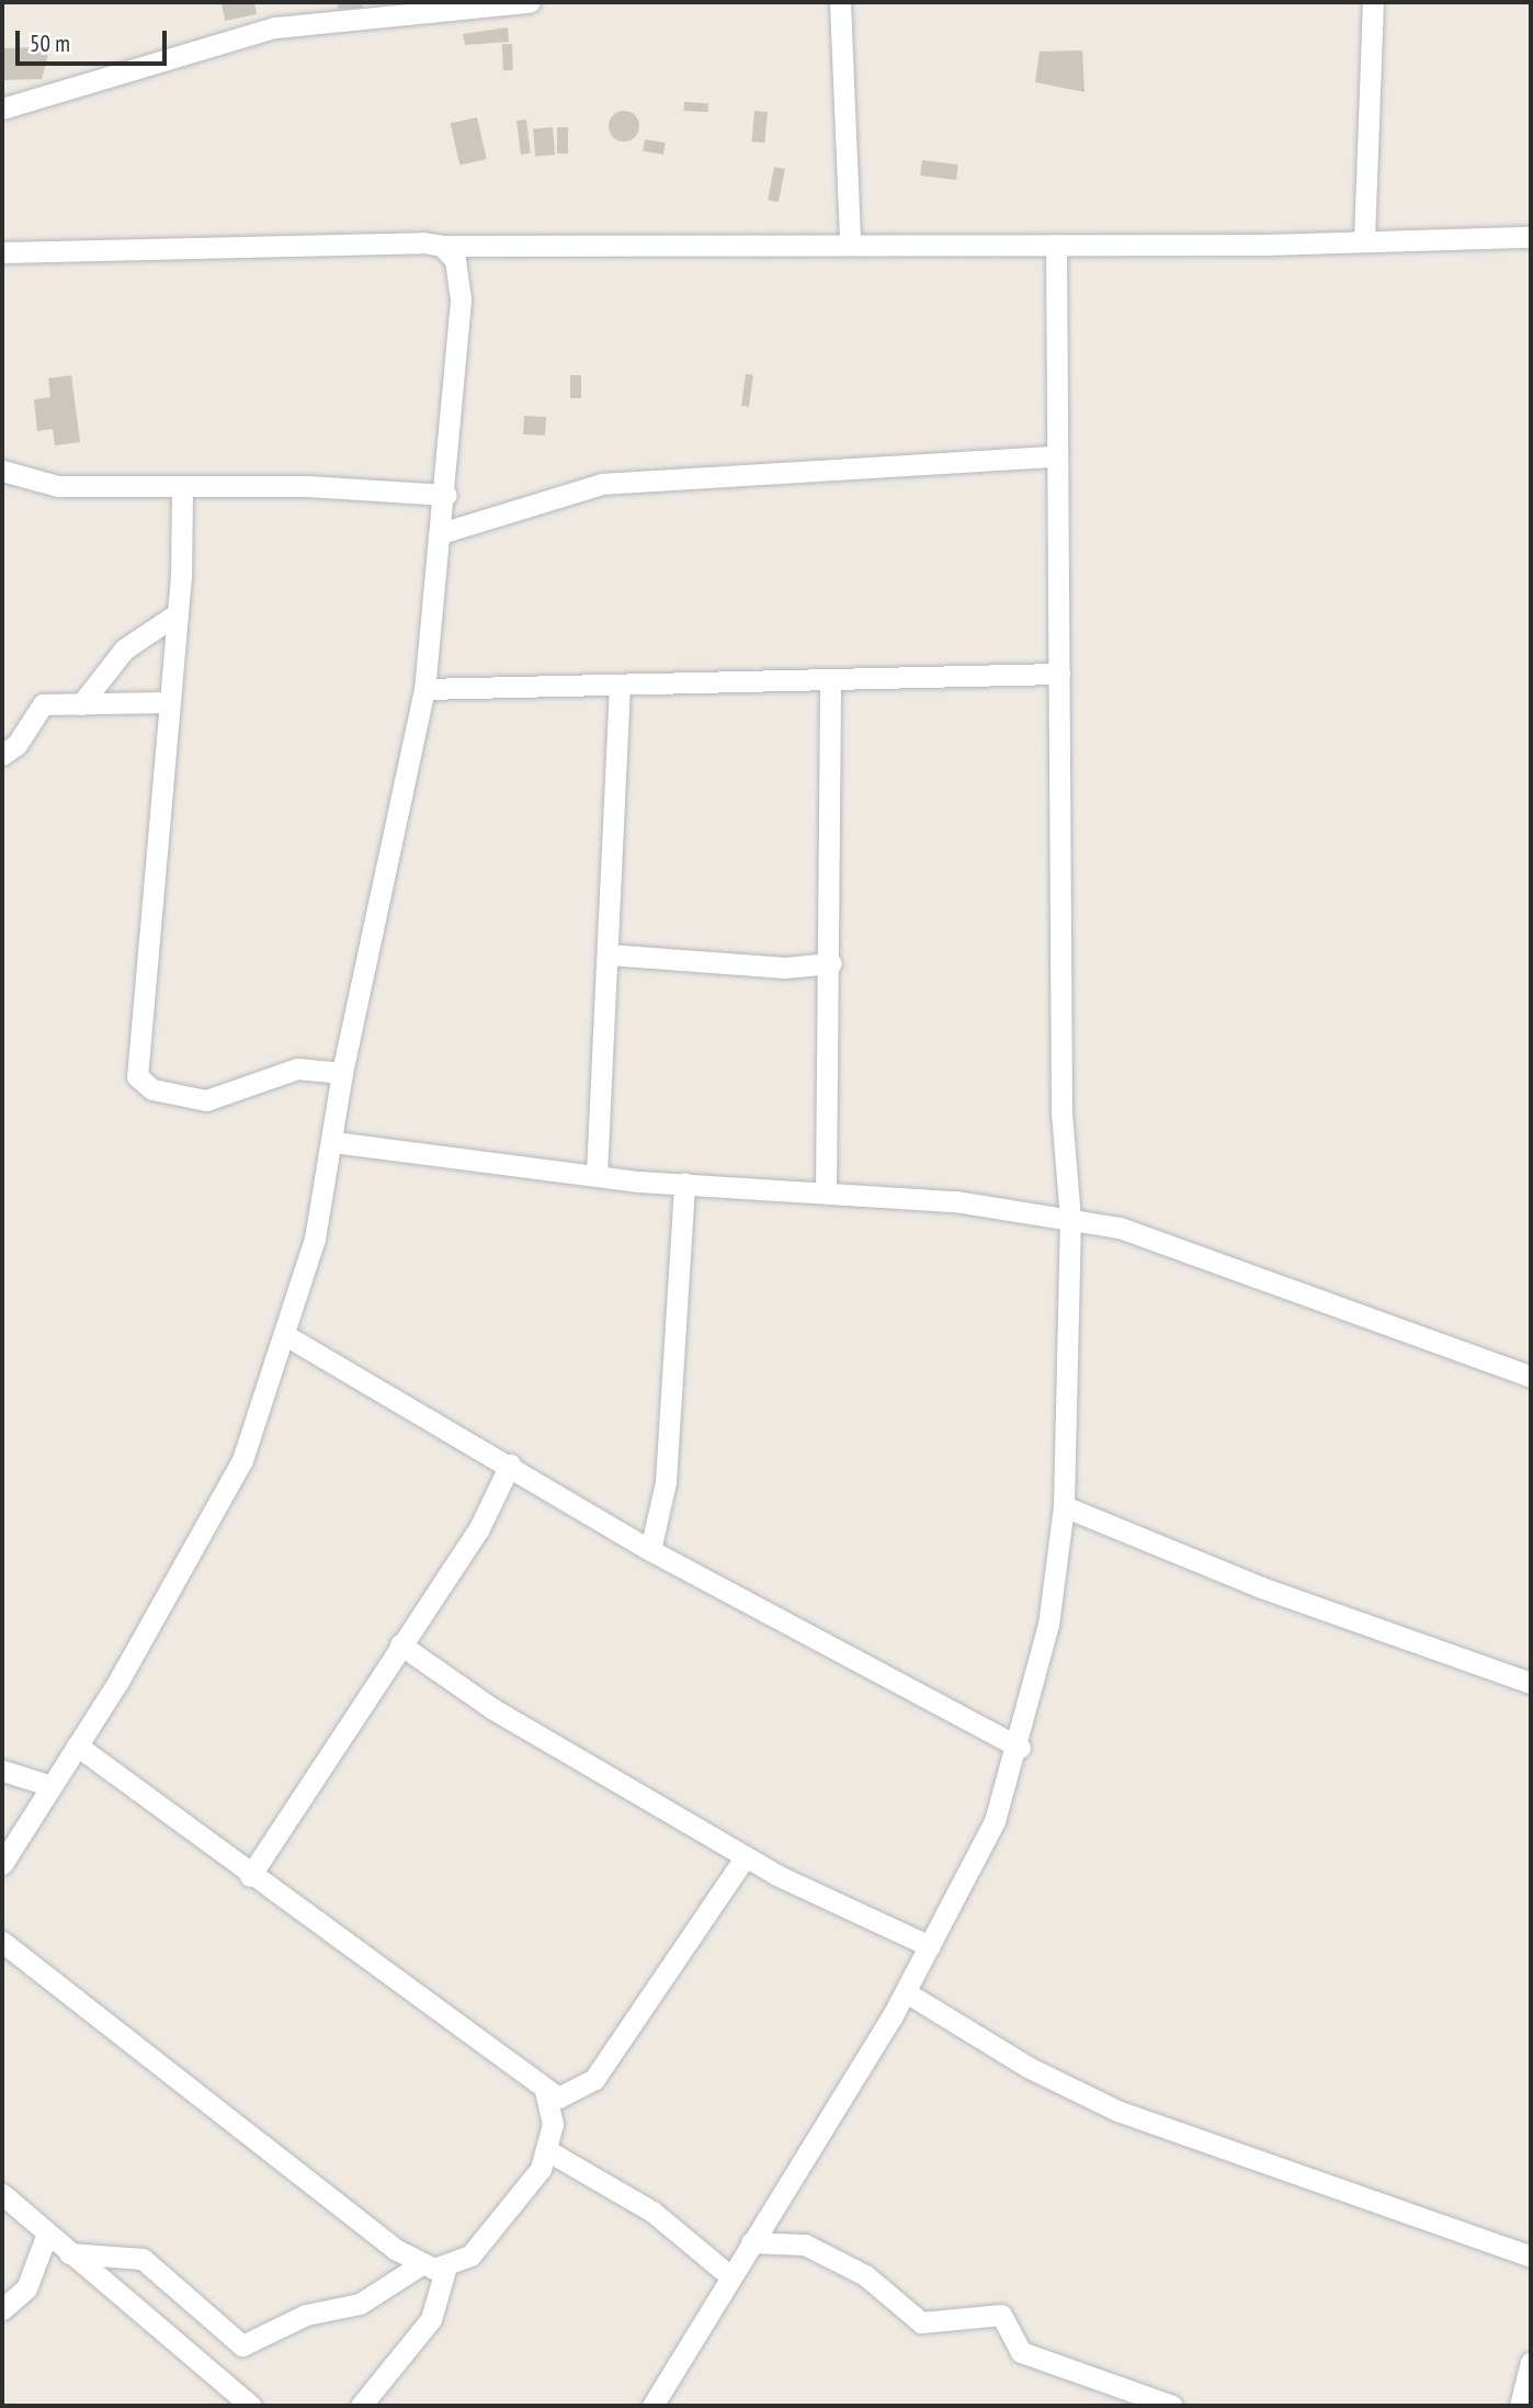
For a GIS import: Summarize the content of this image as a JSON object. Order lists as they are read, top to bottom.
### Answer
{
  "scale_bar": "50 m"
}
